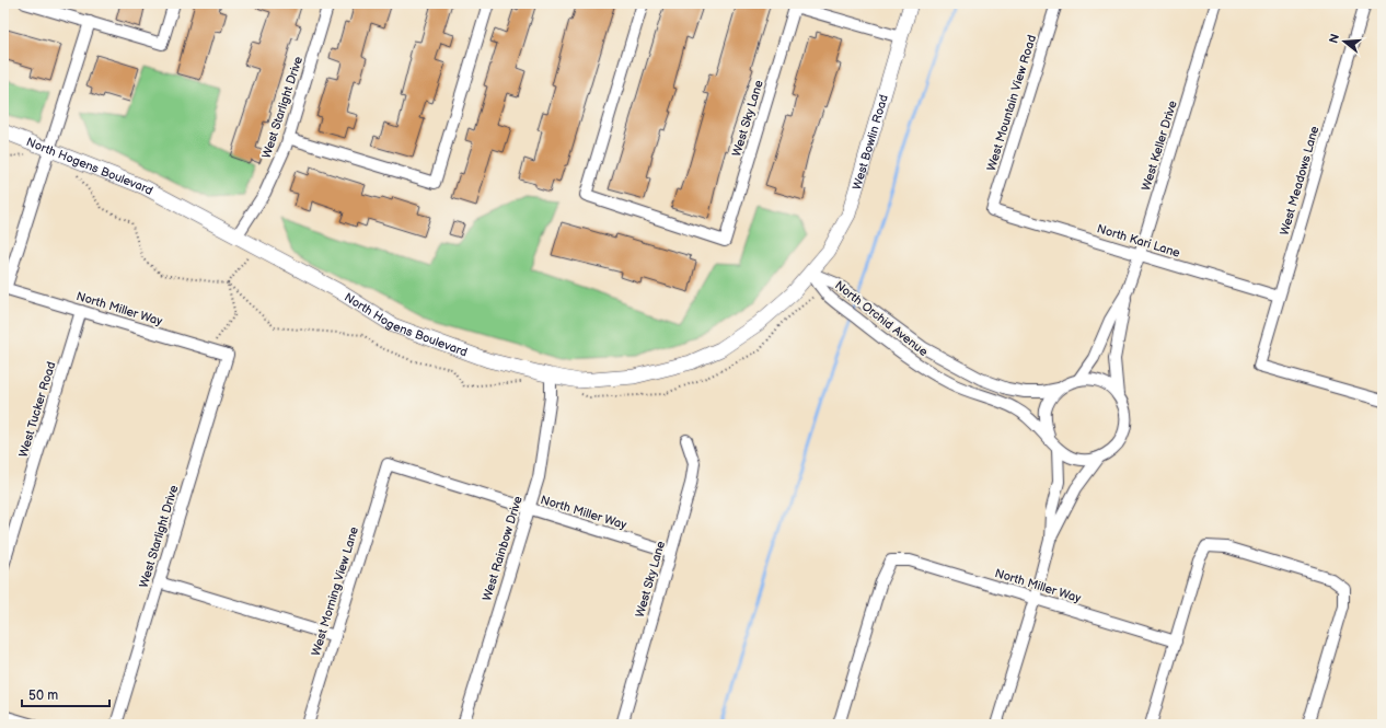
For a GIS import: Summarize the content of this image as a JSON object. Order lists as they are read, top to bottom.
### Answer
{
  "streets": {
    "street": [
      "West Mountain View Road",
      "West Starlight Drive",
      "West Sky Lane",
      "West Bowlin Road",
      "West Keller Drive",
      "North Hogens Boulevard",
      "West Meadows Lane",
      "North Kari Lane",
      "North Miller Way",
      "North Orchid Avenue",
      "West Tucker Road",
      "West Rainbow Drive",
      "West Morning View Lane"
    ]
  },
  "crossings": [
    ["West Mountain View Road", "North Kari Lane"],
    ["West Starlight Drive", "North Hogens Boulevard"],
    ["West Starlight Drive", "North Miller Way"],
    ["West Sky Lane", "North Miller Way"],
    ["West Bowlin Road", "North Hogens Boulevard"],
    ["West Bowlin Road", "North Orchid Avenue"],
    ["West Keller Drive", "North Kari Lane"],
    ["West Keller Drive", "North Orchid Avenue"],
    ["North Hogens Boulevard", "North Orchid Avenue"],
    ["North Hogens Boulevard", "West Rainbow Drive"],
    ["West Meadows Lane", "North Kari Lane"],
    ["North Miller Way", "West Tucker Road"],
    ["North Miller Way", "West Rainbow Drive"],
    ["North Miller Way", "West Morning View Lane"]
  ],
  "scale_bar": "50 m",
  "north": "left"
}
